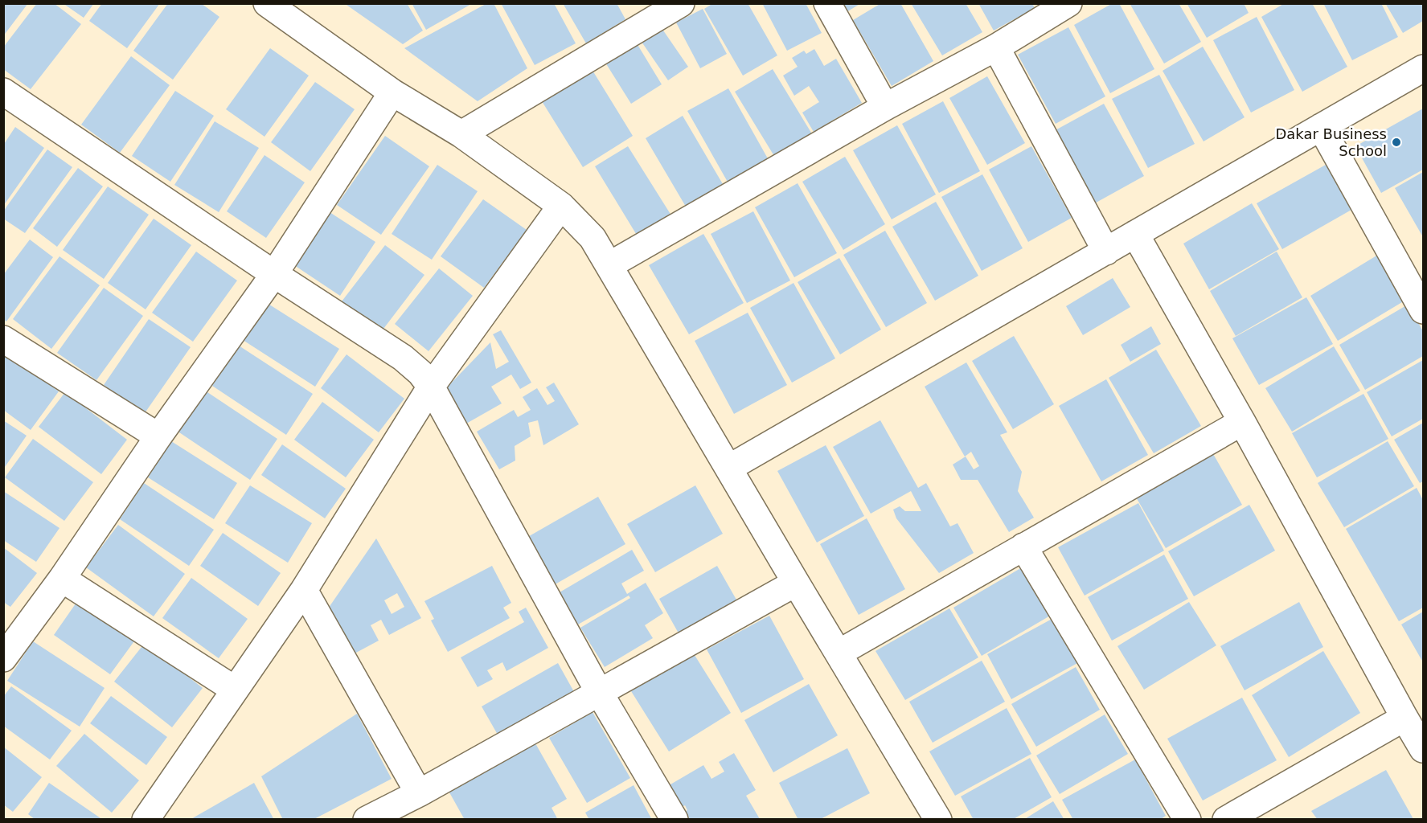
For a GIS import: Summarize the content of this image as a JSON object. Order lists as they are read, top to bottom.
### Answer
{
  "places": ["Dakar Business School"]
}
